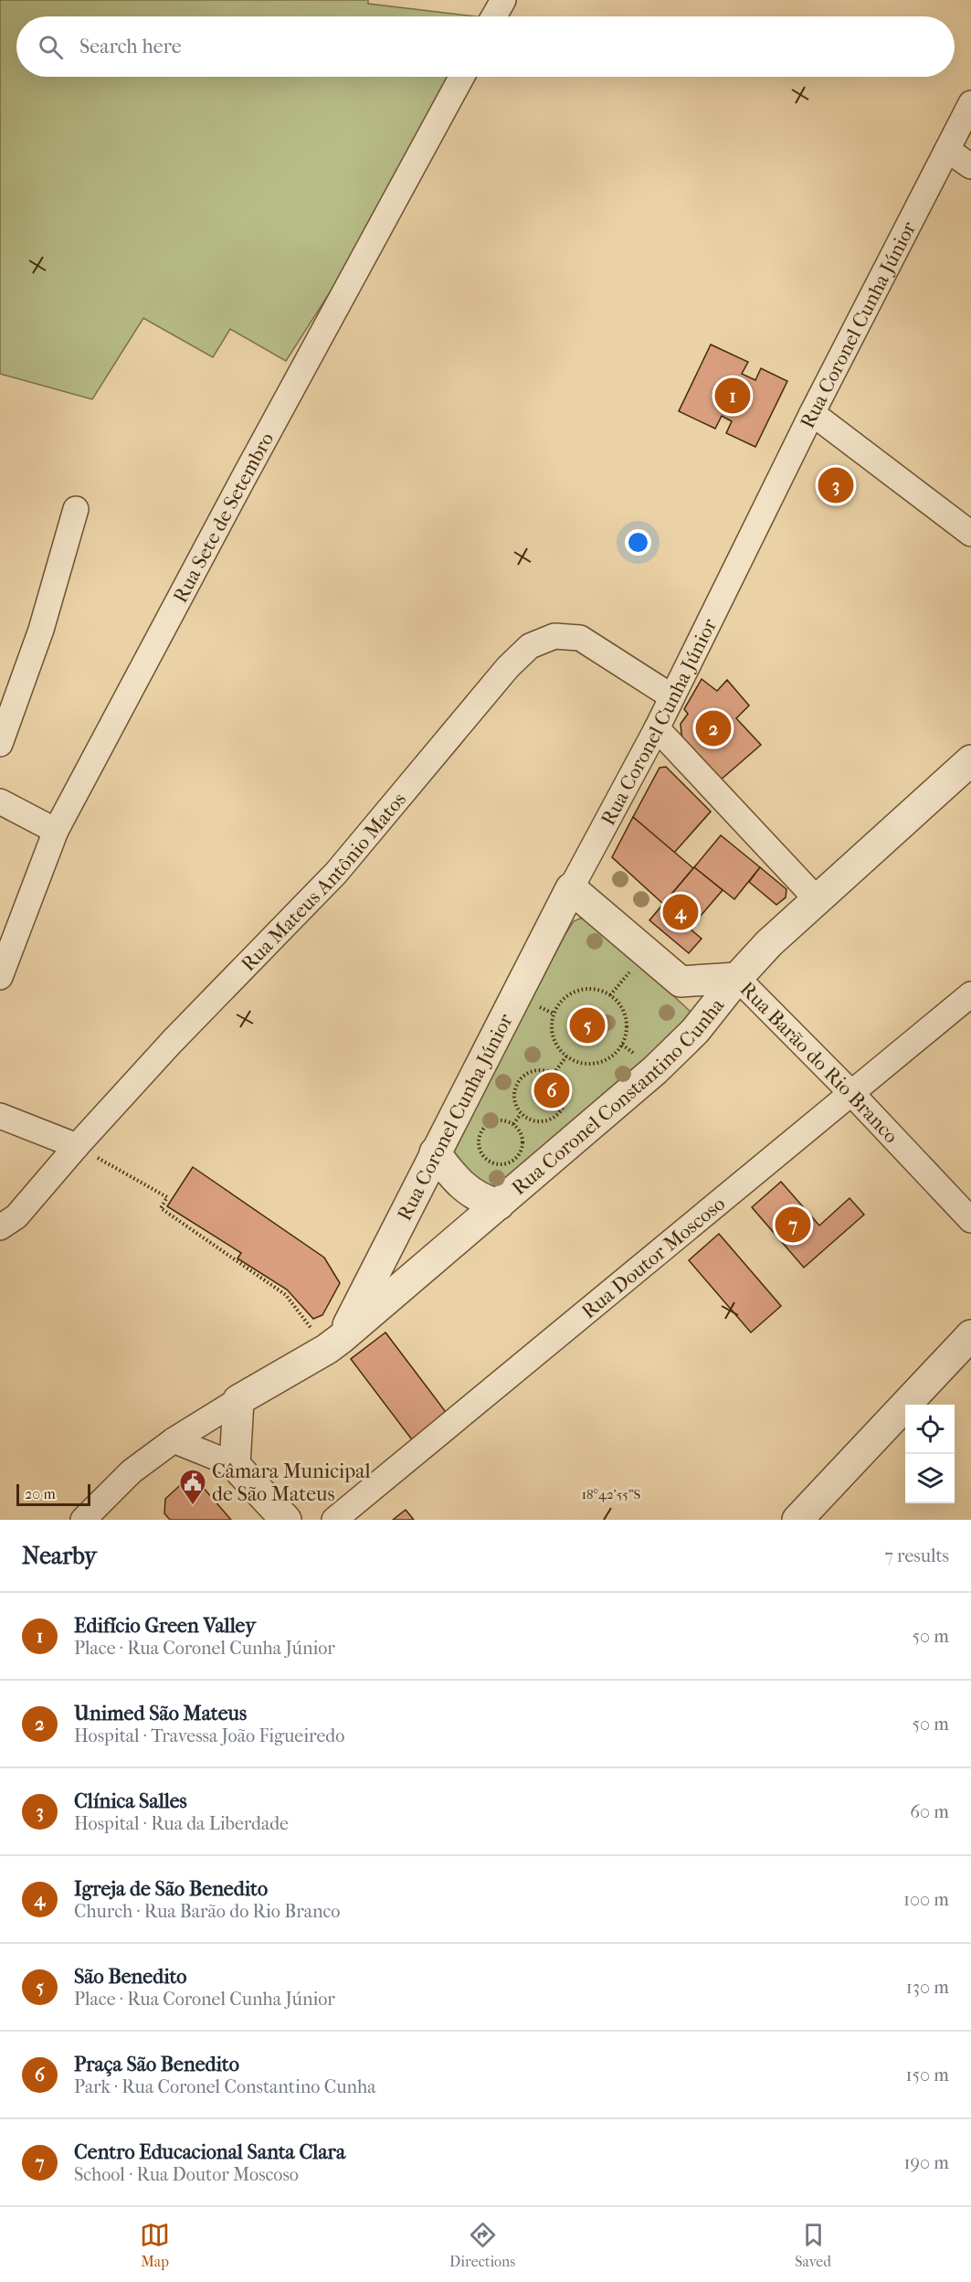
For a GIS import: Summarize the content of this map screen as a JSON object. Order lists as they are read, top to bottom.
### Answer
{
  "streets": {
    "street": [
      "Rua Coronel Cunha Júnior",
      "Rua Sete de Setembro",
      "Rua Mateus Antônio Matos",
      "Rua Barão do Rio Branco",
      "Rua Coronel Constantino Cunha",
      "Rua Doutor Moscoso"
    ]
  },
  "crossings": [
    ["Rua Coronel Cunha Júnior", "Rua Mateus Antônio Matos"],
    ["Rua Coronel Cunha Júnior", "Rua Coronel Constantino Cunha"],
    ["Rua Barão do Rio Branco", "Rua Coronel Constantino Cunha"],
    ["Rua Barão do Rio Branco", "Rua Doutor Moscoso"]
  ],
  "places": {
    "public building": ["Câmara Municipal de São Mateus"]
  },
  "scale_bar": "20 m",
  "page": {
    "search": "Search here",
    "pins": [
      "1",
      "3",
      "2",
      "4",
      "5",
      "6",
      "7"
    ],
    "scale": "20 m",
    "heading": ["Nearby", "7 results"],
    "list": [
      {
        "mark": "1",
        "name": "Edifício Green Valley",
        "note": "Place · Rua Coronel Cunha Júnior",
        "value": "50 m"
      },
      {
        "mark": "2",
        "name": "Unimed São Mateus",
        "note": "Hospital · Travessa João Figueiredo",
        "value": "50 m"
      },
      {
        "mark": "3",
        "name": "Clínica Salles",
        "note": "Hospital · Rua da Liberdade",
        "value": "60 m"
      },
      {
        "mark": "4",
        "name": "Igreja de São Benedito",
        "note": "Church · Rua Barão do Rio Branco",
        "value": "100 m"
      },
      {
        "mark": "5",
        "name": "São Benedito",
        "note": "Place · Rua Coronel Cunha Júnior",
        "value": "130 m"
      },
      {
        "mark": "6",
        "name": "Praça São Benedito",
        "note": "Park · Rua Coronel Constantino Cunha",
        "value": "150 m"
      },
      {
        "mark": "7",
        "name": "Centro Educacional Santa Clara",
        "note": "School · Rua Doutor Moscoso",
        "value": "190 m"
      }
    ],
    "nav": ["Map", "Directions", "Saved"]
  },
  "coordinates": ["18°42'55\"S"]
}
